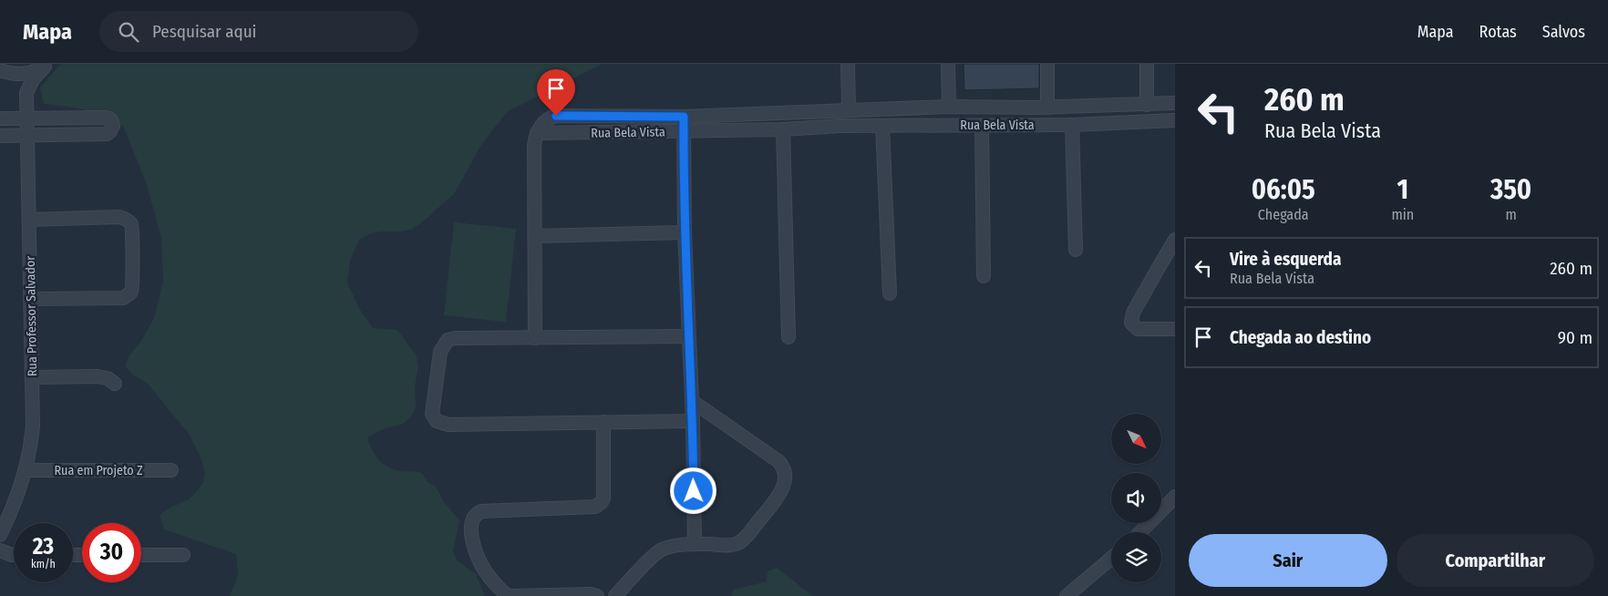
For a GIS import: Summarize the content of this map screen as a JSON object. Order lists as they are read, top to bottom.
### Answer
{
  "streets": {
    "street": ["Rua Bela Vista", "Rua Professor Salvador", "Rua em Projeto Z"]
  },
  "crossings": [
    ["Rua Professor Salvador", "Rua em Projeto Z"]
  ],
  "north": "bottom right",
  "page": {
    "header": "Mapa",
    "search": "Pesquisar aqui",
    "nav": ["Mapa", "Rotas", "Salvos"],
    "turn": ["260 m", "Rua Bela Vista"],
    "eta": [
      "06:05",
      "Chegada",
      "1",
      "min",
      "350",
      "m"
    ],
    "list": [
      {
        "name": "Vire à esquerda",
        "note": "Rua Bela Vista",
        "value": "260 m"
      },
      {
        "name": "Chegada ao destino",
        "value": "90 m"
      }
    ],
    "speed": "23 km/h",
    "limit": "30",
    "buttons": ["Sair", "Compartilhar"]
  }
}
